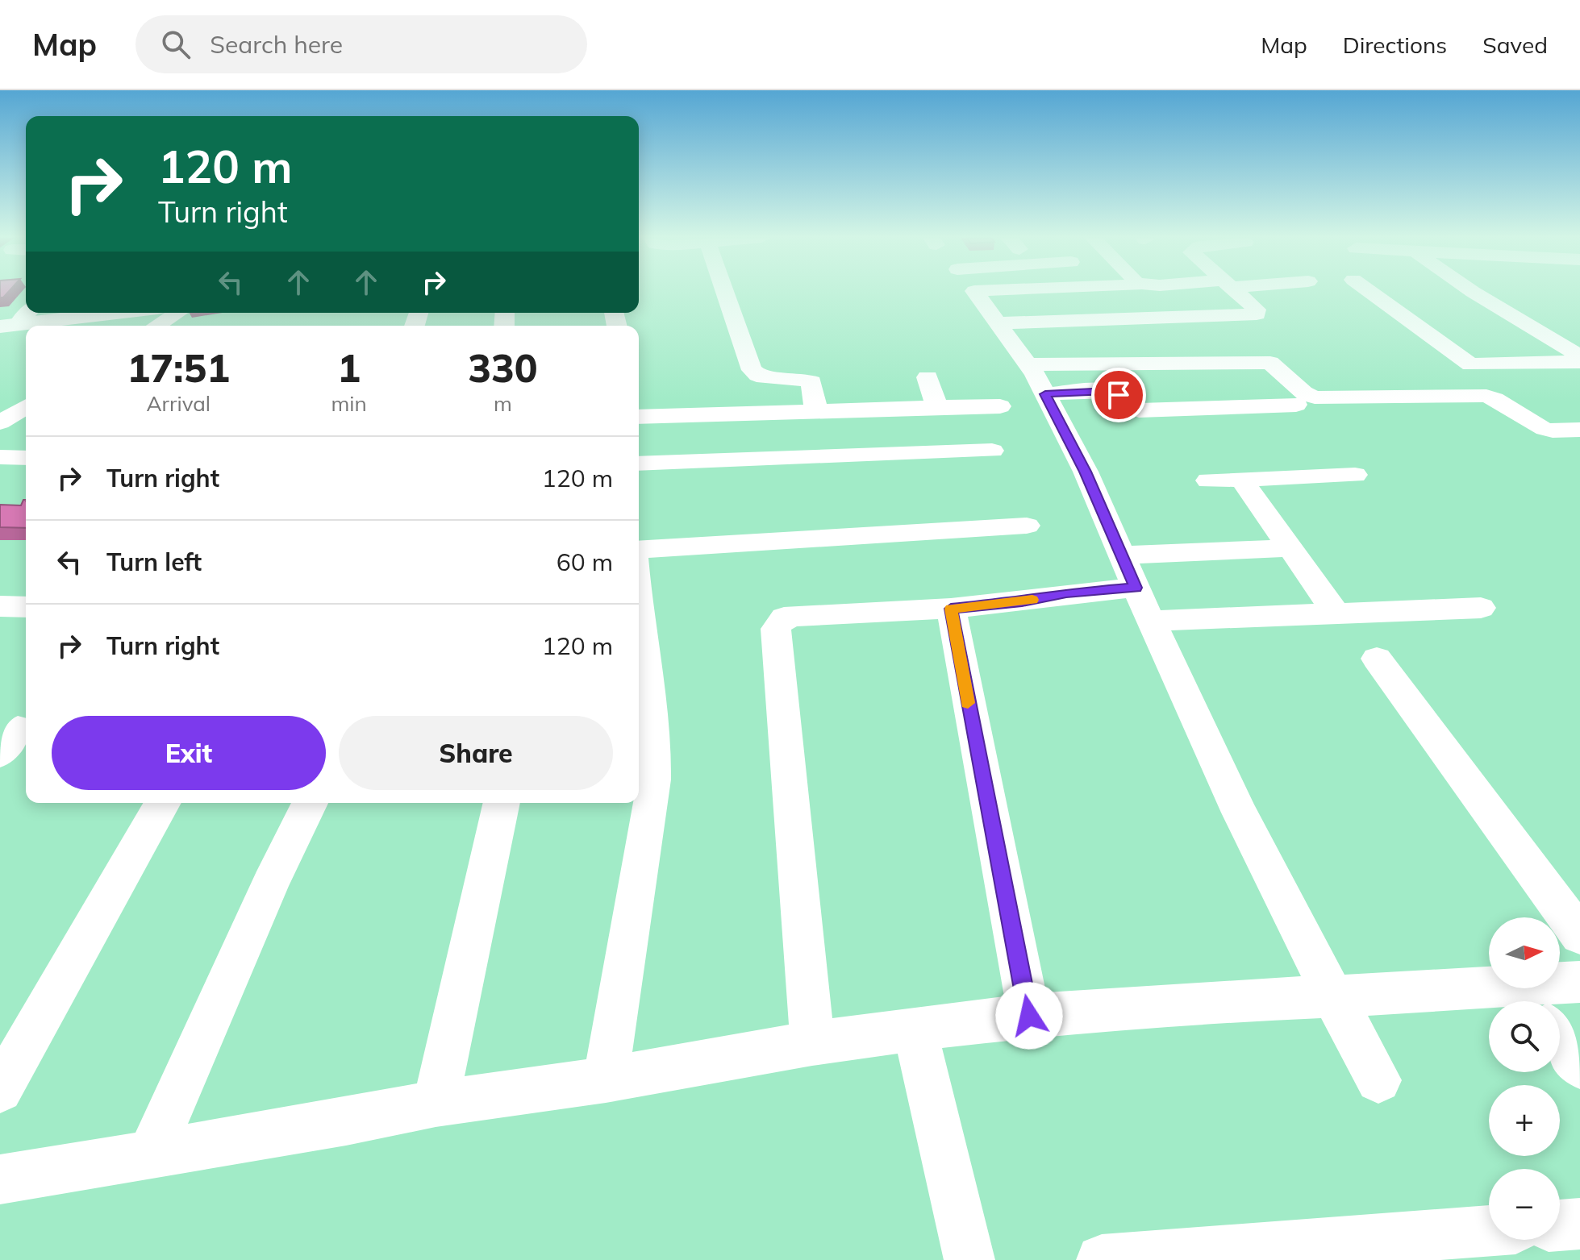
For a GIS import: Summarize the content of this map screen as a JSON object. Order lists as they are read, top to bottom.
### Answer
{
  "north": "right",
  "page": {
    "header": "Map",
    "search": "Search here",
    "nav": ["Map", "Directions", "Saved"],
    "turn": ["120 m", "Turn right"],
    "eta": [
      "17:51",
      "Arrival",
      "1",
      "min",
      "330",
      "m"
    ],
    "list": [
      {
        "name": "Turn right",
        "value": "120 m"
      },
      {
        "name": "Turn left",
        "value": "60 m"
      },
      {
        "name": "Turn right",
        "value": "120 m"
      }
    ],
    "buttons": ["Exit", "Share"],
    "map_buttons": ["+", "−"]
  }
}
